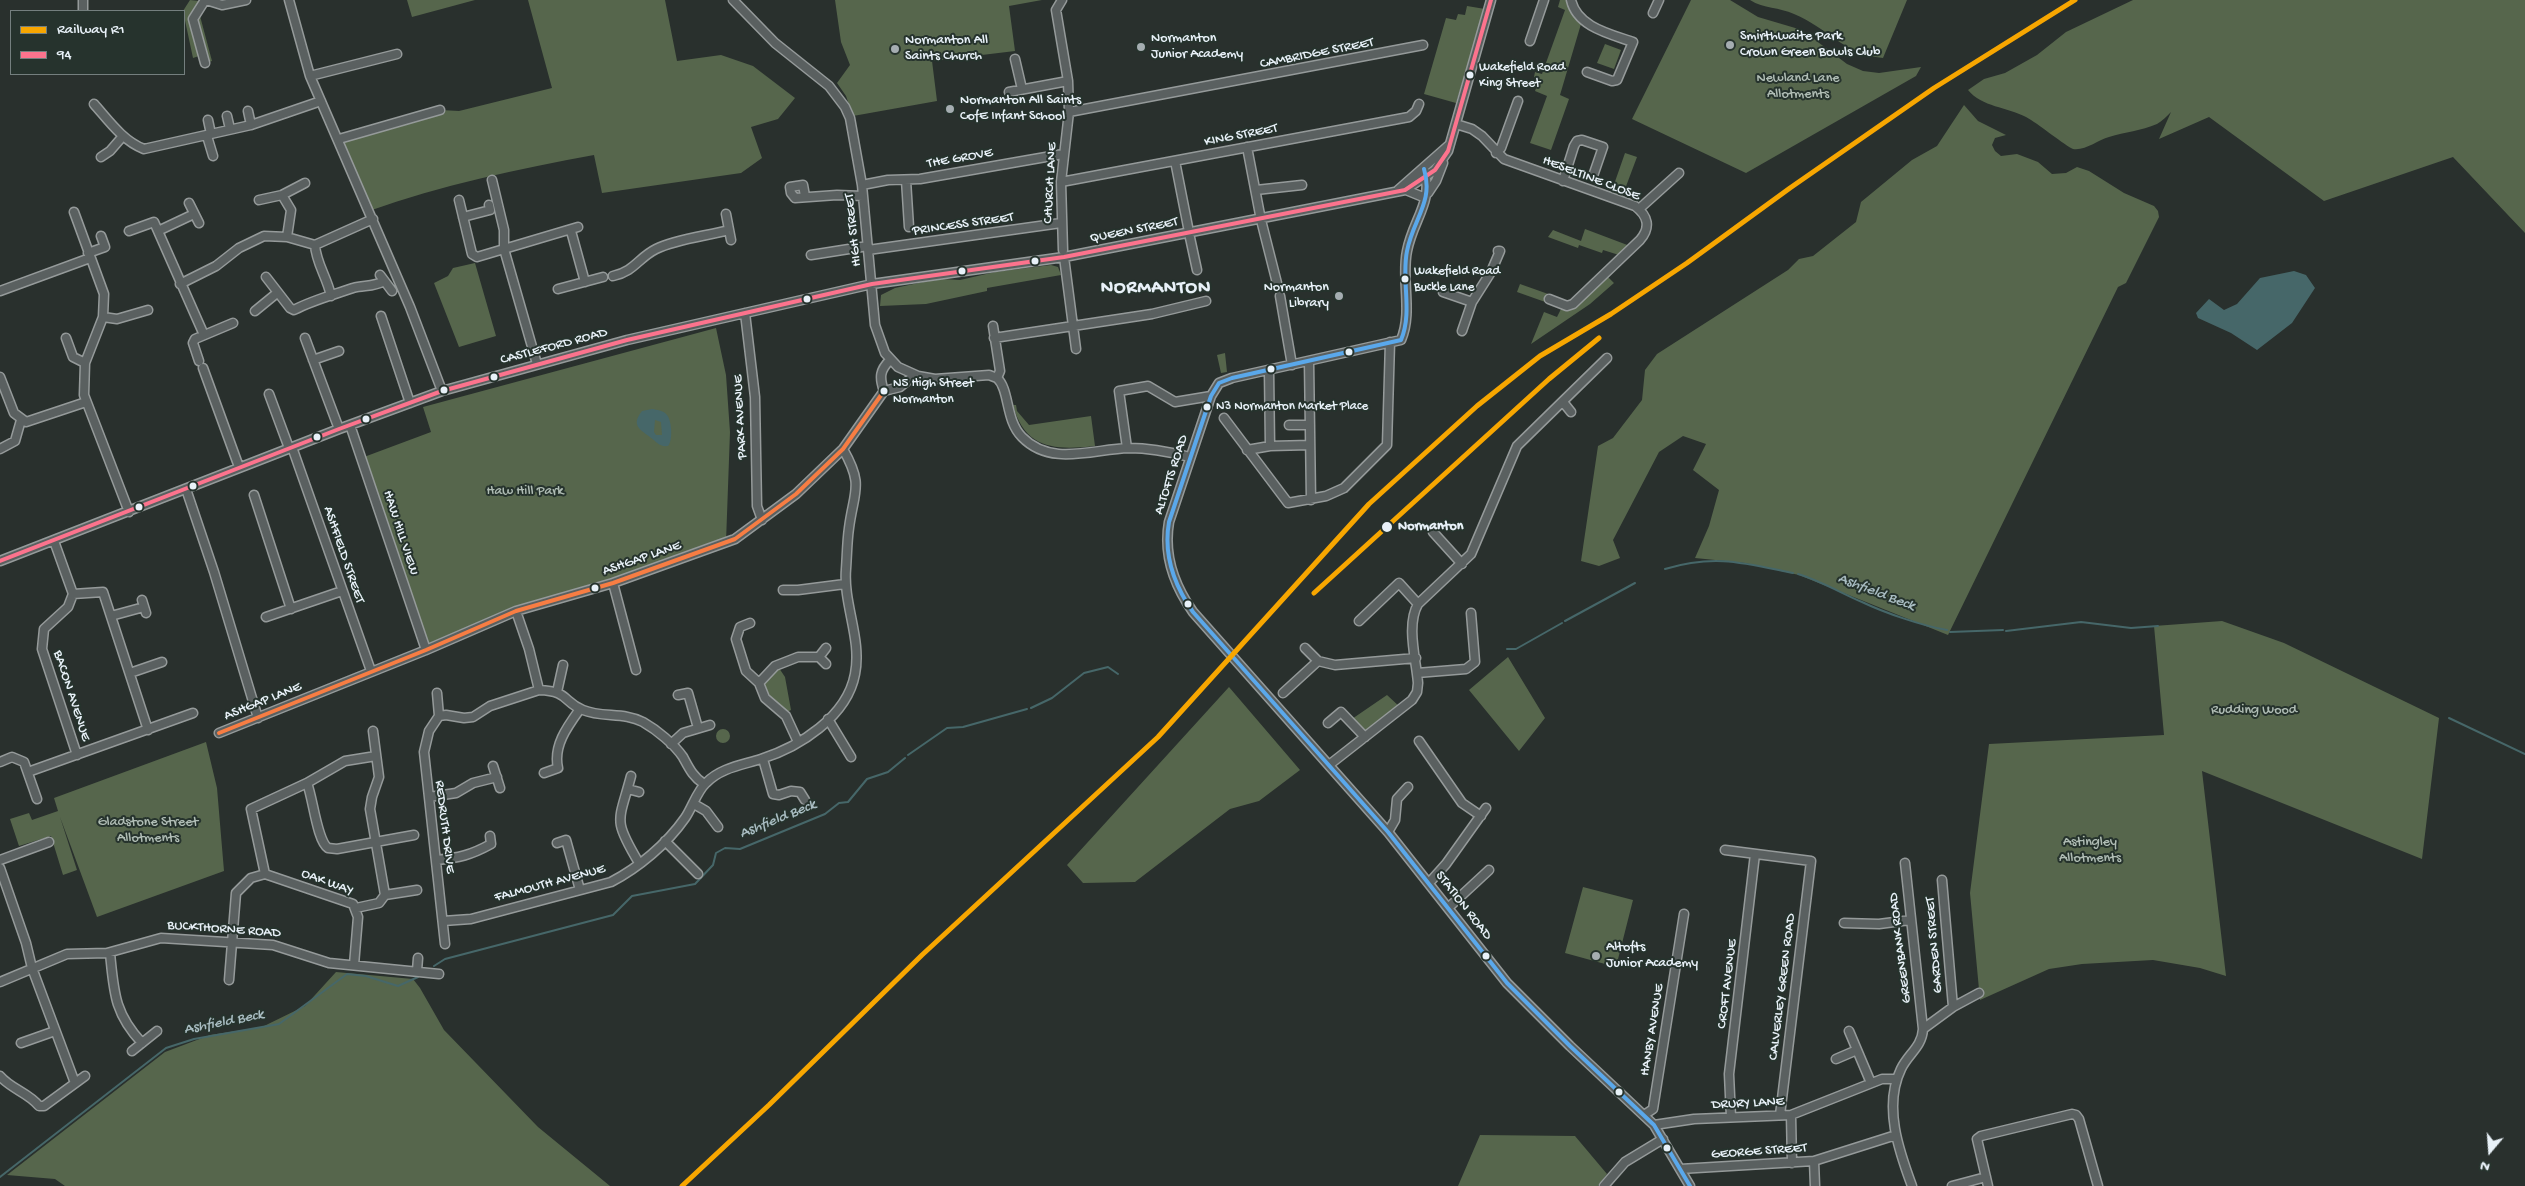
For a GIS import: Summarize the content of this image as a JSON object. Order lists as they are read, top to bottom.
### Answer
{
  "streets": {
    "street": [
      "CAMBRIDGE STREET",
      "KING STREET",
      "THE GROVE",
      "HESELTINE CLOSE",
      "CHURCH LANE",
      "PRINCESS STREET",
      "HIGH STREET",
      "QUEEN STREET",
      "CASTLEFORD ROAD",
      "PARK AVENUE",
      "ALTOFTS ROAD",
      "HAW HILL VIEW",
      "ASHFIELD STREET",
      "ASHGAP LANE",
      "BACON AVENUE",
      "REDRUTH DRIVE",
      "OAK WAY",
      "FALMOUTH AVENUE",
      "STATION ROAD",
      "BUCKTHORNE ROAD",
      "GARDEN STREET",
      "GREENBANK ROAD",
      "CROFT AVENUE",
      "CALVERLEY GREEN ROAD",
      "HANBY AVENUE",
      "DRURY LANE",
      "GEORGE STREET"
    ]
  },
  "crossings": [
    ["CAMBRIDGE STREET", "CHURCH LANE"],
    ["KING STREET", "CHURCH LANE"],
    ["THE GROVE", "CHURCH LANE"],
    ["THE GROVE", "HIGH STREET"],
    ["CHURCH LANE", "PRINCESS STREET"],
    ["CHURCH LANE", "QUEEN STREET"],
    ["PRINCESS STREET", "HIGH STREET"],
    ["HIGH STREET", "QUEEN STREET"],
    ["HIGH STREET", "CASTLEFORD ROAD"],
    ["QUEEN STREET", "CASTLEFORD ROAD"],
    ["CASTLEFORD ROAD", "PARK AVENUE"],
    ["CASTLEFORD ROAD", "HAW HILL VIEW"],
    ["CASTLEFORD ROAD", "ASHFIELD STREET"],
    ["PARK AVENUE", "ASHGAP LANE"],
    ["ALTOFTS ROAD", "STATION ROAD"],
    ["HAW HILL VIEW", "ASHGAP LANE"],
    ["ASHFIELD STREET", "ASHGAP LANE"],
    ["REDRUTH DRIVE", "FALMOUTH AVENUE"],
    ["STATION ROAD", "HANBY AVENUE"],
    ["STATION ROAD", "DRURY LANE"],
    ["STATION ROAD", "GEORGE STREET"],
    ["CROFT AVENUE", "CALVERLEY GREEN ROAD"],
    ["CROFT AVENUE", "DRURY LANE"],
    ["CALVERLEY GREEN ROAD", "DRURY LANE"]
  ],
  "districts": ["NORMANTON"],
  "water": ["Ashfield Beck"],
  "parks": [
    "Newland Lane Allotments",
    "Haw Hill Park",
    "Rudding Wood",
    "Gladstone Street Allotments",
    "Astingley Allotments"
  ],
  "places": [
    "Smirthwaite Park Crown Green Bowls Club",
    "Normanton Junior Academy",
    "Normanton All Saints Church",
    "Wakefield Road King Street",
    "Normanton All Saints CofE Infant School",
    "Wakefield Road Buckle Lane",
    "Normanton Library",
    "N5 High Street Normanton",
    "N3 Normanton Market Place",
    "Normanton",
    "Altofts Junior Academy"
  ],
  "lines": ["rail line R1", "transit line 94"],
  "legend": ["Railway R1", "94"],
  "north": "bottom"
}
